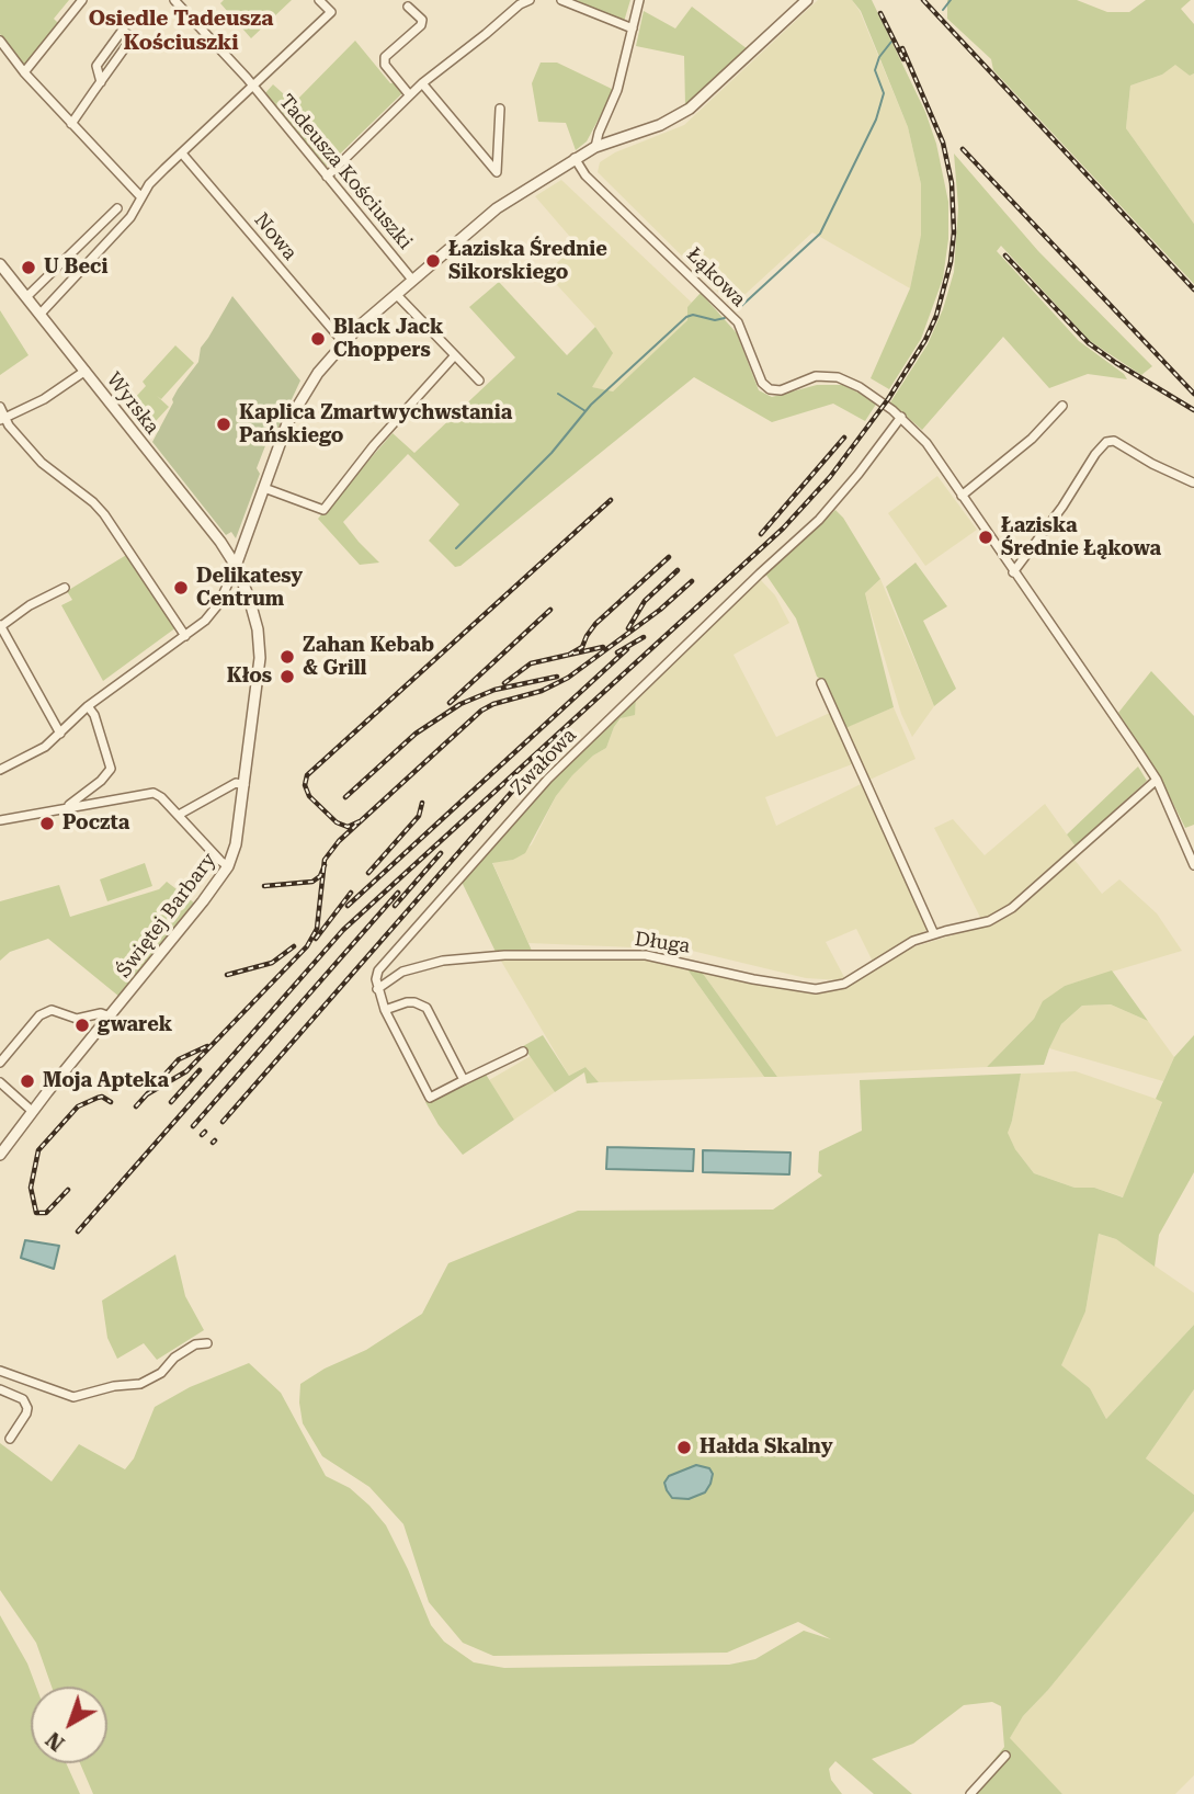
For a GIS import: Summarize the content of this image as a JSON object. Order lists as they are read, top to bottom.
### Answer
{
  "streets": {
    "street": [
      "Tadeusza Kościuszki",
      "Nowa",
      "Łąkowa",
      "Wyrska",
      "Zwałowa",
      "Świętej Barbary",
      "Długa"
    ]
  },
  "crossings": [
    ["Łąkowa", "Zwałowa"],
    ["Łąkowa", "Długa"],
    ["Wyrska", "Świętej Barbary"],
    ["Zwałowa", "Długa"]
  ],
  "districts": ["Osiedle Tadeusza Kościuszki"],
  "places": [
    "Łaziska Średnie Sikorskiego",
    "U Beci",
    "Black Jack Choppers",
    "Kaplica Zmartwychwstania Pańskiego",
    "Łaziska Średnie Łąkowa",
    "Delikatesy Centrum",
    "Zahan Kebab & Grill",
    "Kłos",
    "Poczta",
    "gwarek",
    "Moja Apteka",
    "Hałda Skalny"
  ],
  "north": "bottom left"
}
